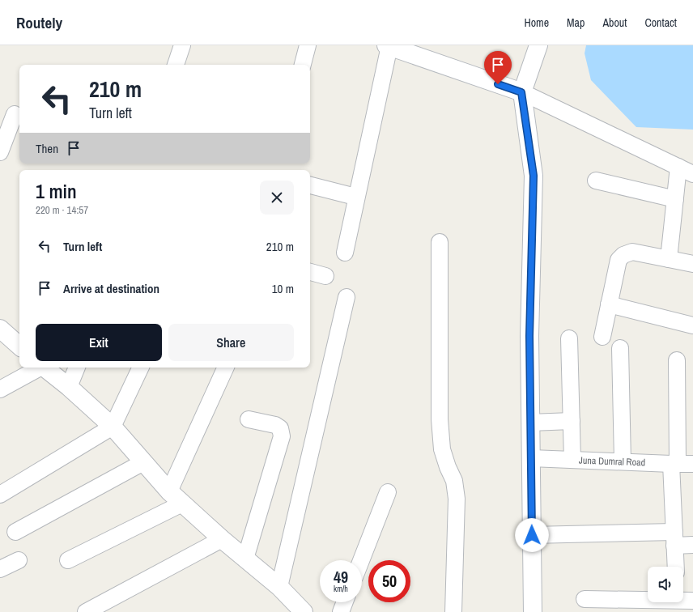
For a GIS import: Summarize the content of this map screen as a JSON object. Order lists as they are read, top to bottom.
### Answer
{
  "streets": {
    "street": ["Juna Dumral Road"]
  },
  "page": {
    "header": "Routely",
    "nav": [
      "Home",
      "Map",
      "About",
      "Contact"
    ],
    "turn": ["210 m", "Turn left"],
    "then": "Then",
    "heading": ["1 min", "220 m · 14:57"],
    "list": [
      {
        "name": "Turn left",
        "value": "210 m"
      },
      {
        "name": "Arrive at destination",
        "value": "10 m"
      }
    ],
    "buttons": ["Exit", "Share"],
    "speed": "49 km/h",
    "limit": "50"
  }
}
